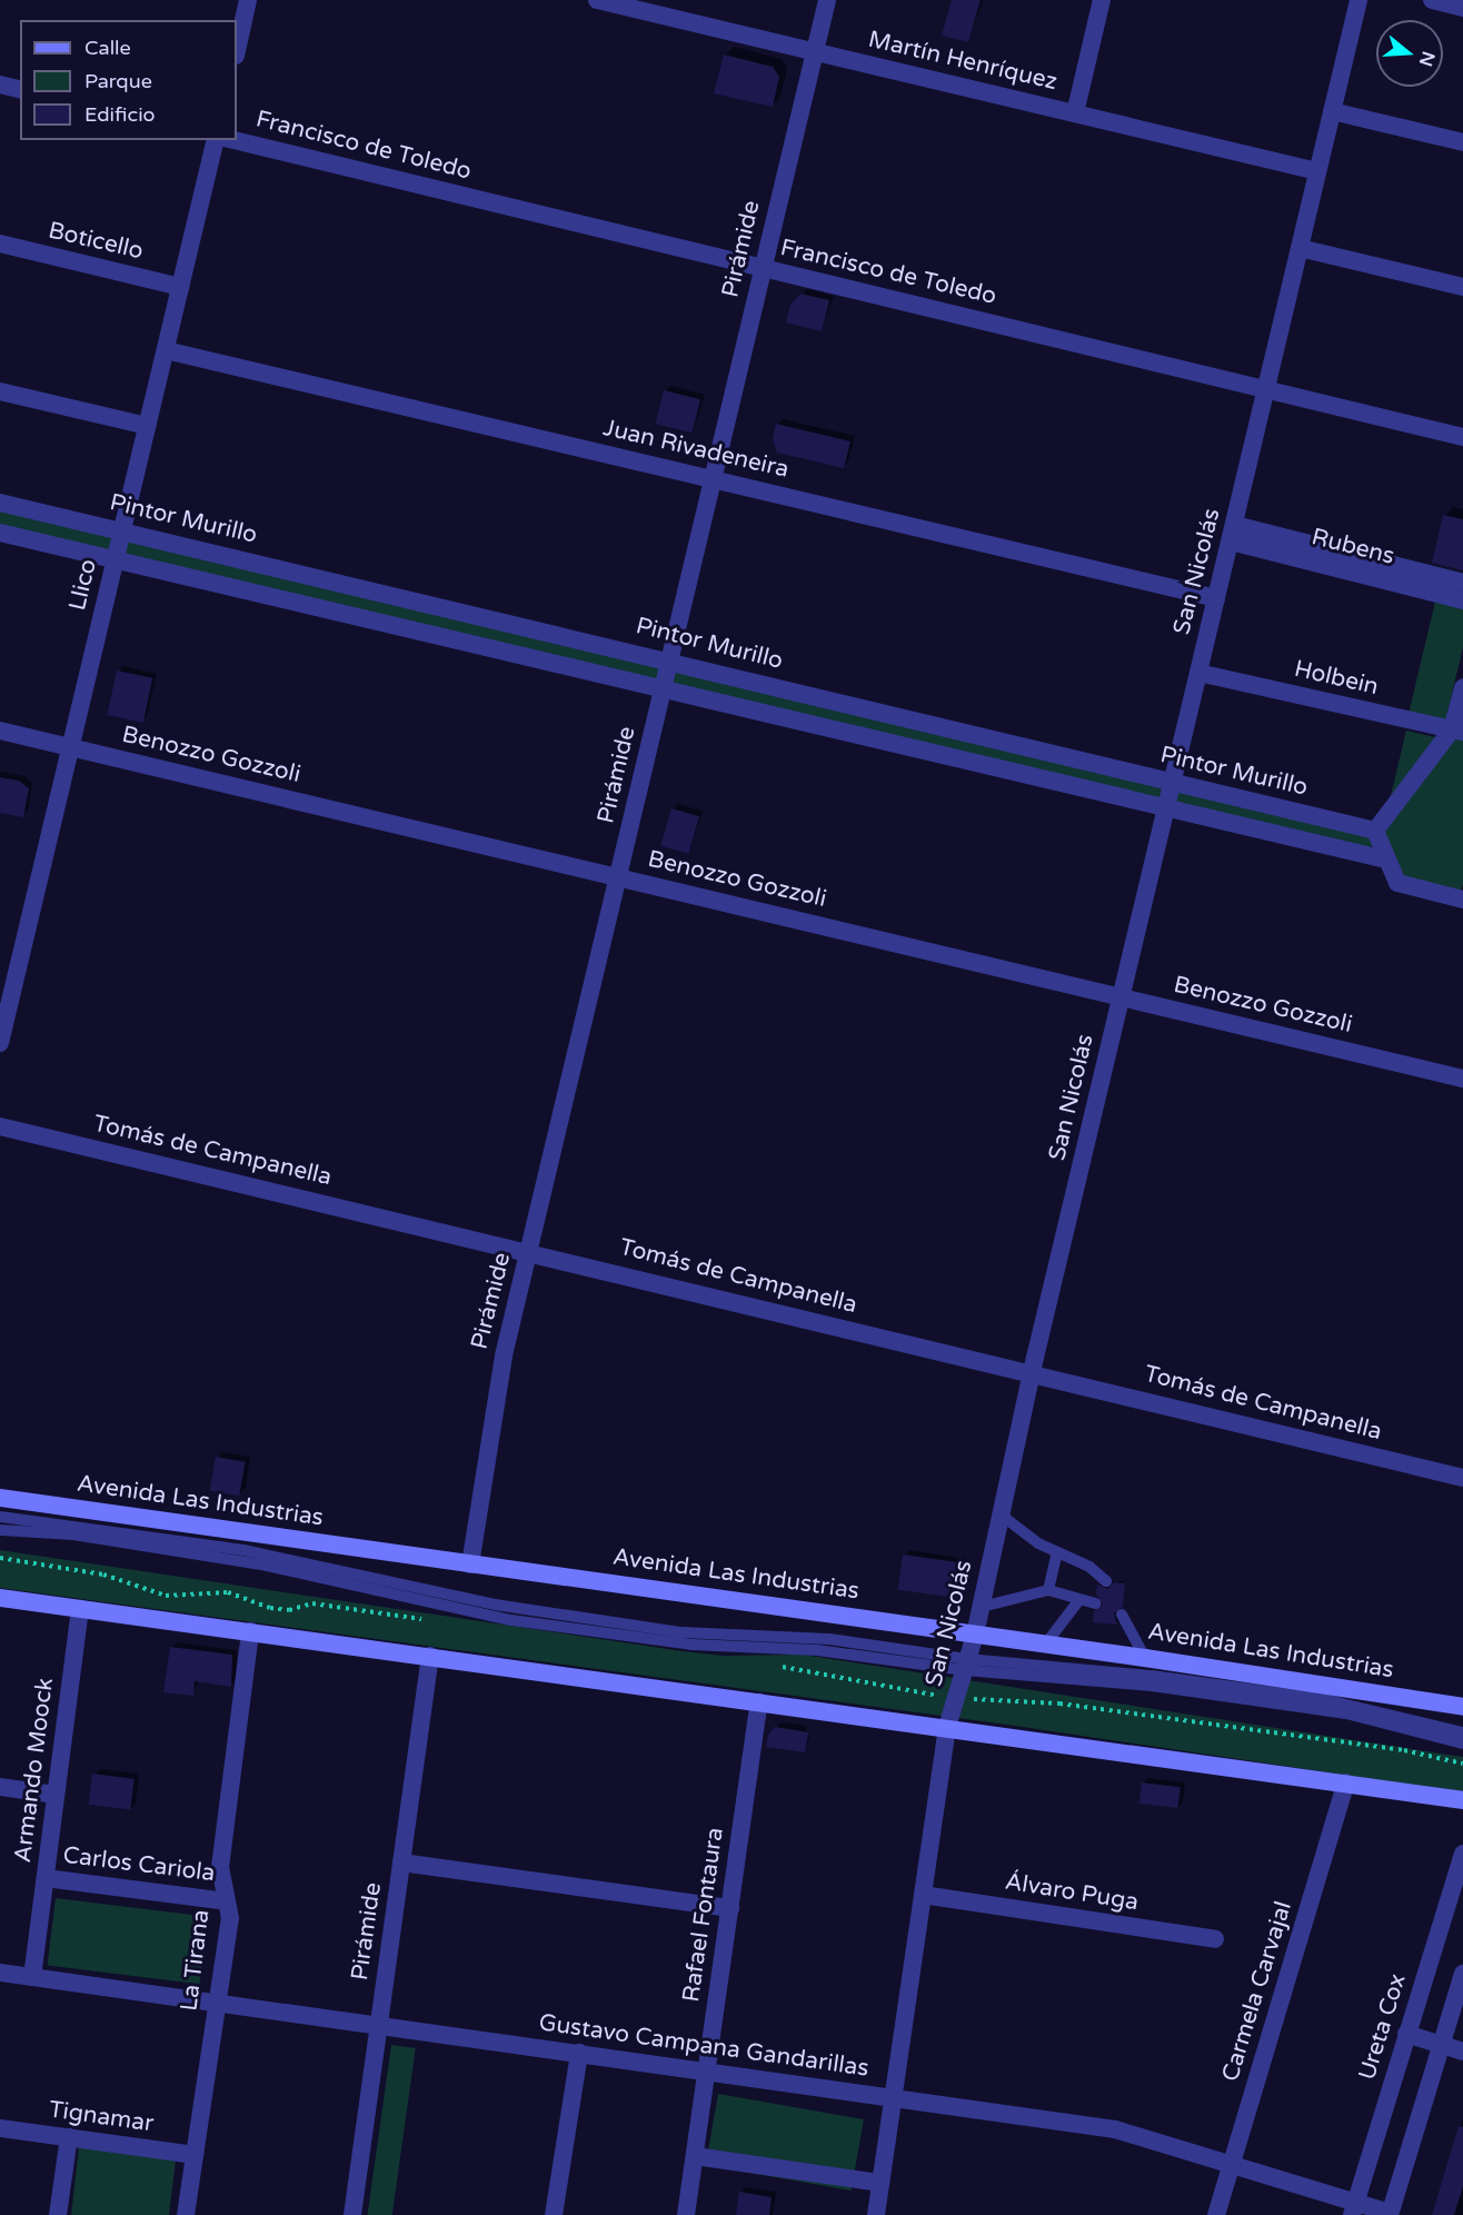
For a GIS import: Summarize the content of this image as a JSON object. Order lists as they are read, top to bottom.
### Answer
{
  "streets": {
    "main road": ["Avenida Las Industrias"],
    "street": [
      "Martín Henríquez",
      "Francisco de Toledo",
      "Boticello",
      "Pirámide",
      "Juan Rivadeneira",
      "Pintor Murillo",
      "Rubens",
      "San Nicolás",
      "Llico",
      "Holbein",
      "Benozzo Gozzoli",
      "Tomás de Campanella",
      "Armando Moock",
      "Carlos Cariola",
      "Álvaro Puga",
      "Rafael Fontaura",
      "La Tirana",
      "Carmela Carvajal",
      "Ureta Cox",
      "Gustavo Campana Gandarillas",
      "Tignamar"
    ]
  },
  "crossings": [
    ["Martín Henríquez", "Pirámide"],
    ["Martín Henríquez", "San Nicolás"],
    ["Francisco de Toledo", "Pirámide"],
    ["Francisco de Toledo", "San Nicolás"],
    ["Boticello", "Llico"],
    ["Pirámide", "Juan Rivadeneira"],
    ["Pirámide", "Pintor Murillo"],
    ["Pirámide", "Benozzo Gozzoli"],
    ["Pirámide", "Tomás de Campanella"],
    ["Pirámide", "Avenida Las Industrias"],
    ["Pirámide", "Gustavo Campana Gandarillas"],
    ["Juan Rivadeneira", "San Nicolás"],
    ["Juan Rivadeneira", "Llico"],
    ["Pintor Murillo", "San Nicolás"],
    ["Pintor Murillo", "Llico"],
    ["Rubens", "San Nicolás"],
    ["San Nicolás", "Holbein"],
    ["San Nicolás", "Benozzo Gozzoli"],
    ["San Nicolás", "Tomás de Campanella"],
    ["San Nicolás", "Avenida Las Industrias"],
    ["San Nicolás", "Álvaro Puga"],
    ["San Nicolás", "Gustavo Campana Gandarillas"],
    ["Llico", "Benozzo Gozzoli"],
    ["Armando Moock", "Carlos Cariola"],
    ["Armando Moock", "Gustavo Campana Gandarillas"],
    ["Carlos Cariola", "La Tirana"],
    ["Rafael Fontaura", "Gustavo Campana Gandarillas"],
    ["La Tirana", "Gustavo Campana Gandarillas"],
    ["La Tirana", "Tignamar"],
    ["Carmela Carvajal", "Gustavo Campana Gandarillas"],
    ["Ureta Cox", "Gustavo Campana Gandarillas"]
  ],
  "legend": ["Calle", "Parque", "Edificio"],
  "north": "right"
}
